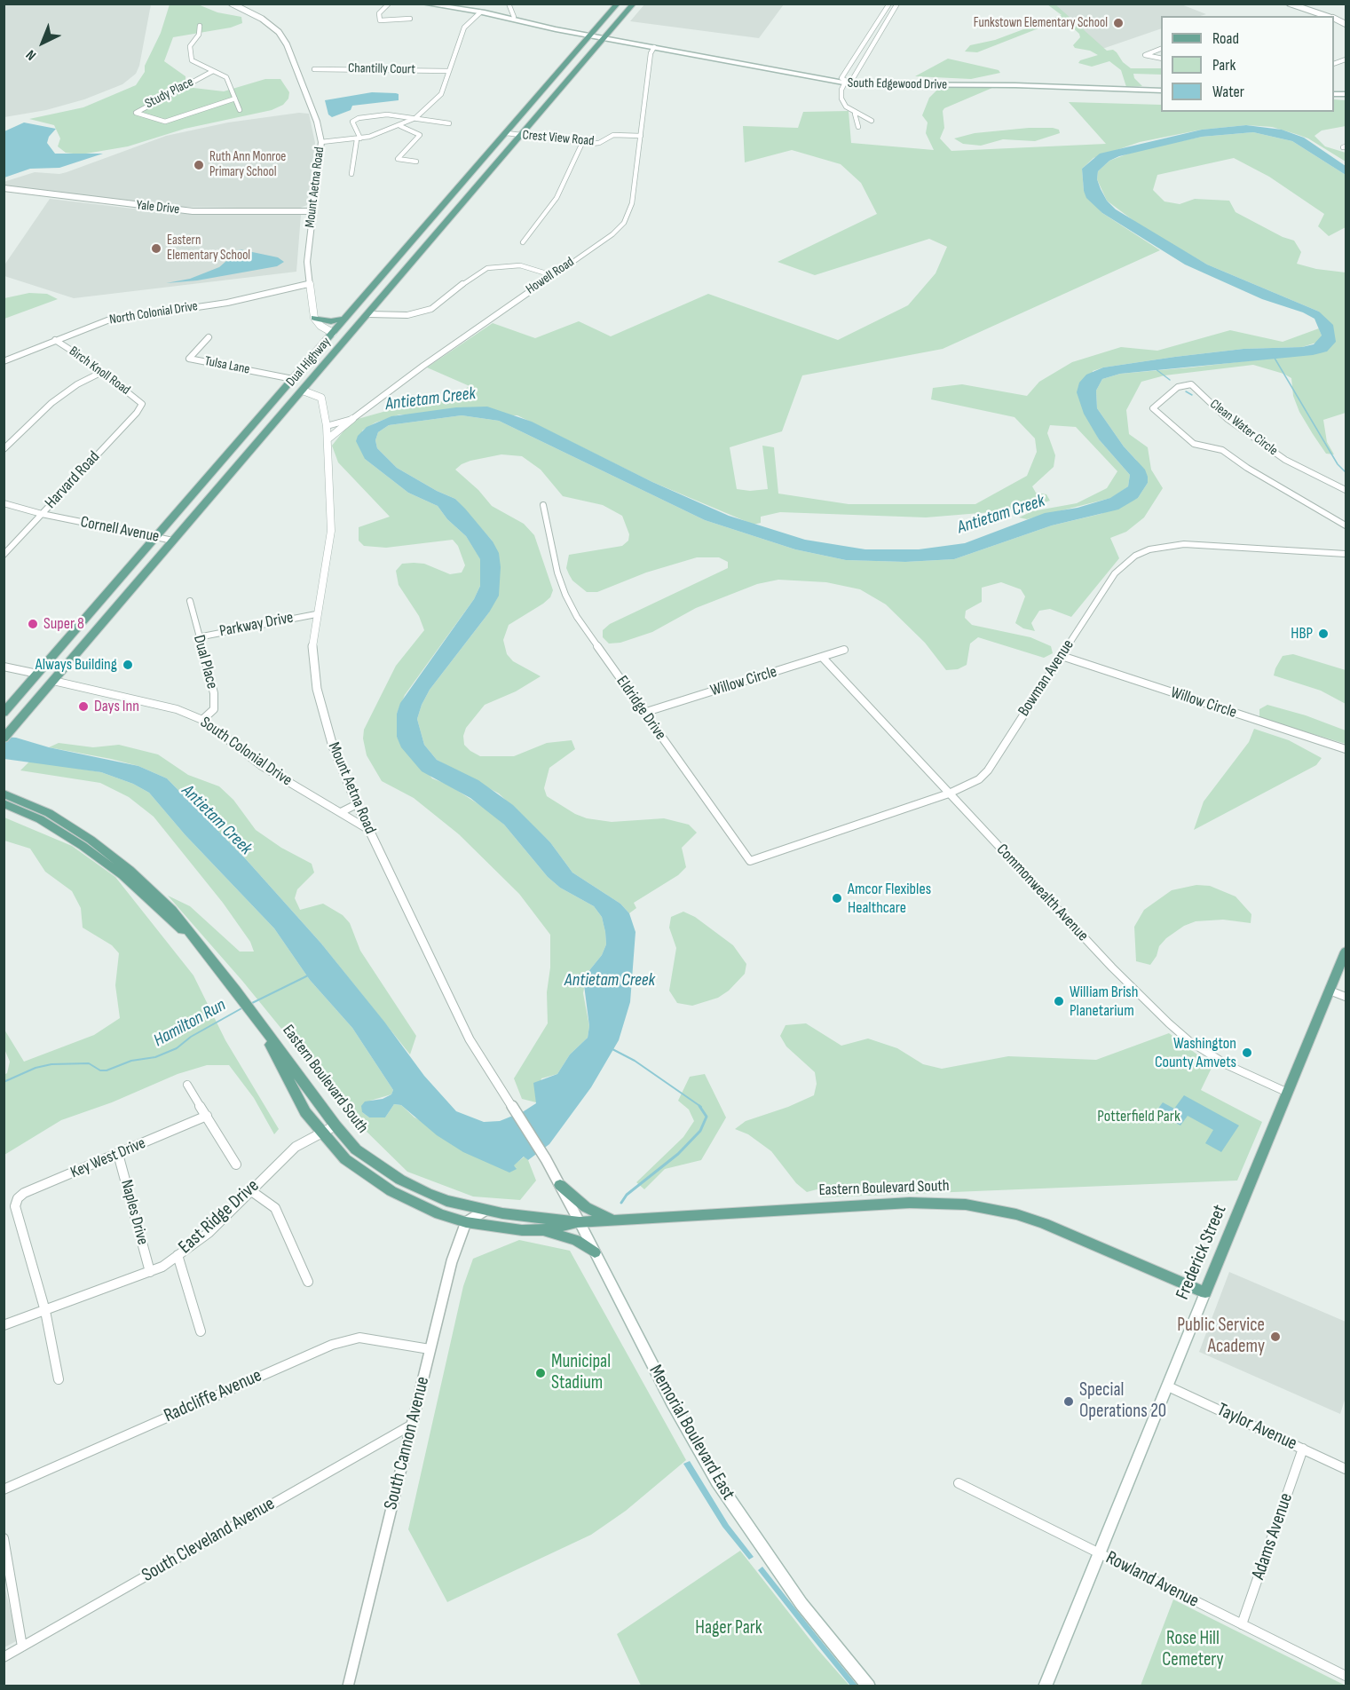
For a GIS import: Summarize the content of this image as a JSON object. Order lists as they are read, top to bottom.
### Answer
{
  "streets": {
    "main road": [
      "South Edgewood Drive",
      "Dual Highway",
      "Eastern Boulevard South",
      "Frederick Street",
      "Memorial Boulevard East"
    ],
    "street": [
      "Chantilly Court",
      "Study Place",
      "Crest View Road",
      "Mount Aetna Road",
      "Yale Drive",
      "Howell Road",
      "North Colonial Drive",
      "Tulsa Lane",
      "Birch Knoll Road",
      "Clean Water Circle",
      "Harvard Road",
      "Cornell Avenue",
      "Parkway Drive",
      "Dual Place",
      "Bowman Avenue",
      "Willow Circle",
      "Eldridge Drive",
      "South Colonial Drive",
      "Commonwealth Avenue",
      "Key West Drive",
      "Naples Drive",
      "East Ridge Drive",
      "Radcliffe Avenue",
      "Taylor Avenue",
      "South Cannon Avenue",
      "Adams Avenue",
      "South Cleveland Avenue",
      "Rowland Avenue"
    ]
  },
  "crossings": [
    ["South Edgewood Drive", "Howell Road"],
    ["South Edgewood Drive", "Dual Highway"],
    ["Crest View Road", "Howell Road"],
    ["Crest View Road", "Dual Highway"],
    ["Mount Aetna Road", "Yale Drive"],
    ["Mount Aetna Road", "Howell Road"],
    ["Mount Aetna Road", "North Colonial Drive"],
    ["Mount Aetna Road", "Dual Highway"],
    ["Mount Aetna Road", "Parkway Drive"],
    ["Mount Aetna Road", "South Colonial Drive"],
    ["Mount Aetna Road", "Memorial Boulevard East"],
    ["North Colonial Drive", "Birch Knoll Road"],
    ["Dual Highway", "Tulsa Lane"],
    ["Dual Highway", "Cornell Avenue"],
    ["Dual Highway", "South Colonial Drive"],
    ["Birch Knoll Road", "Harvard Road"],
    ["Harvard Road", "Cornell Avenue"],
    ["Parkway Drive", "Dual Place"],
    ["Dual Place", "South Colonial Drive"],
    ["Bowman Avenue", "Willow Circle"],
    ["Bowman Avenue", "Eldridge Drive"],
    ["Bowman Avenue", "Commonwealth Avenue"],
    ["Willow Circle", "Eldridge Drive"],
    ["Willow Circle", "Commonwealth Avenue"],
    ["Commonwealth Avenue", "Frederick Street"],
    ["Eastern Boulevard South", "East Ridge Drive"],
    ["Eastern Boulevard South", "Frederick Street"],
    ["Eastern Boulevard South", "Memorial Boulevard East"],
    ["Eastern Boulevard South", "South Cannon Avenue"],
    ["Key West Drive", "Naples Drive"],
    ["Key West Drive", "East Ridge Drive"],
    ["Naples Drive", "East Ridge Drive"],
    ["Frederick Street", "Taylor Avenue"],
    ["Frederick Street", "Rowland Avenue"],
    ["Radcliffe Avenue", "South Cannon Avenue"],
    ["Taylor Avenue", "Adams Avenue"],
    ["South Cannon Avenue", "South Cleveland Avenue"],
    ["Adams Avenue", "Rowland Avenue"]
  ],
  "water": ["Antietam Creek", "Hamilton Run"],
  "parks": ["Potterfield Park", "Hager Park", "Rose Hill Cemetery"],
  "places": [
    "Funkstown Elementary School",
    "Ruth Ann Monroe Primary School",
    "Eastern Elementary School",
    "Super 8",
    "HBP",
    "Always Building",
    "Days Inn",
    "Amcor Flexibles Healthcare",
    "William Brish Planetarium",
    "Washington County Amvets",
    "Public Service Academy",
    "Municipal Stadium",
    "Special Operations 20"
  ],
  "legend": ["Road", "Park", "Water"],
  "north": "bottom left"
}
